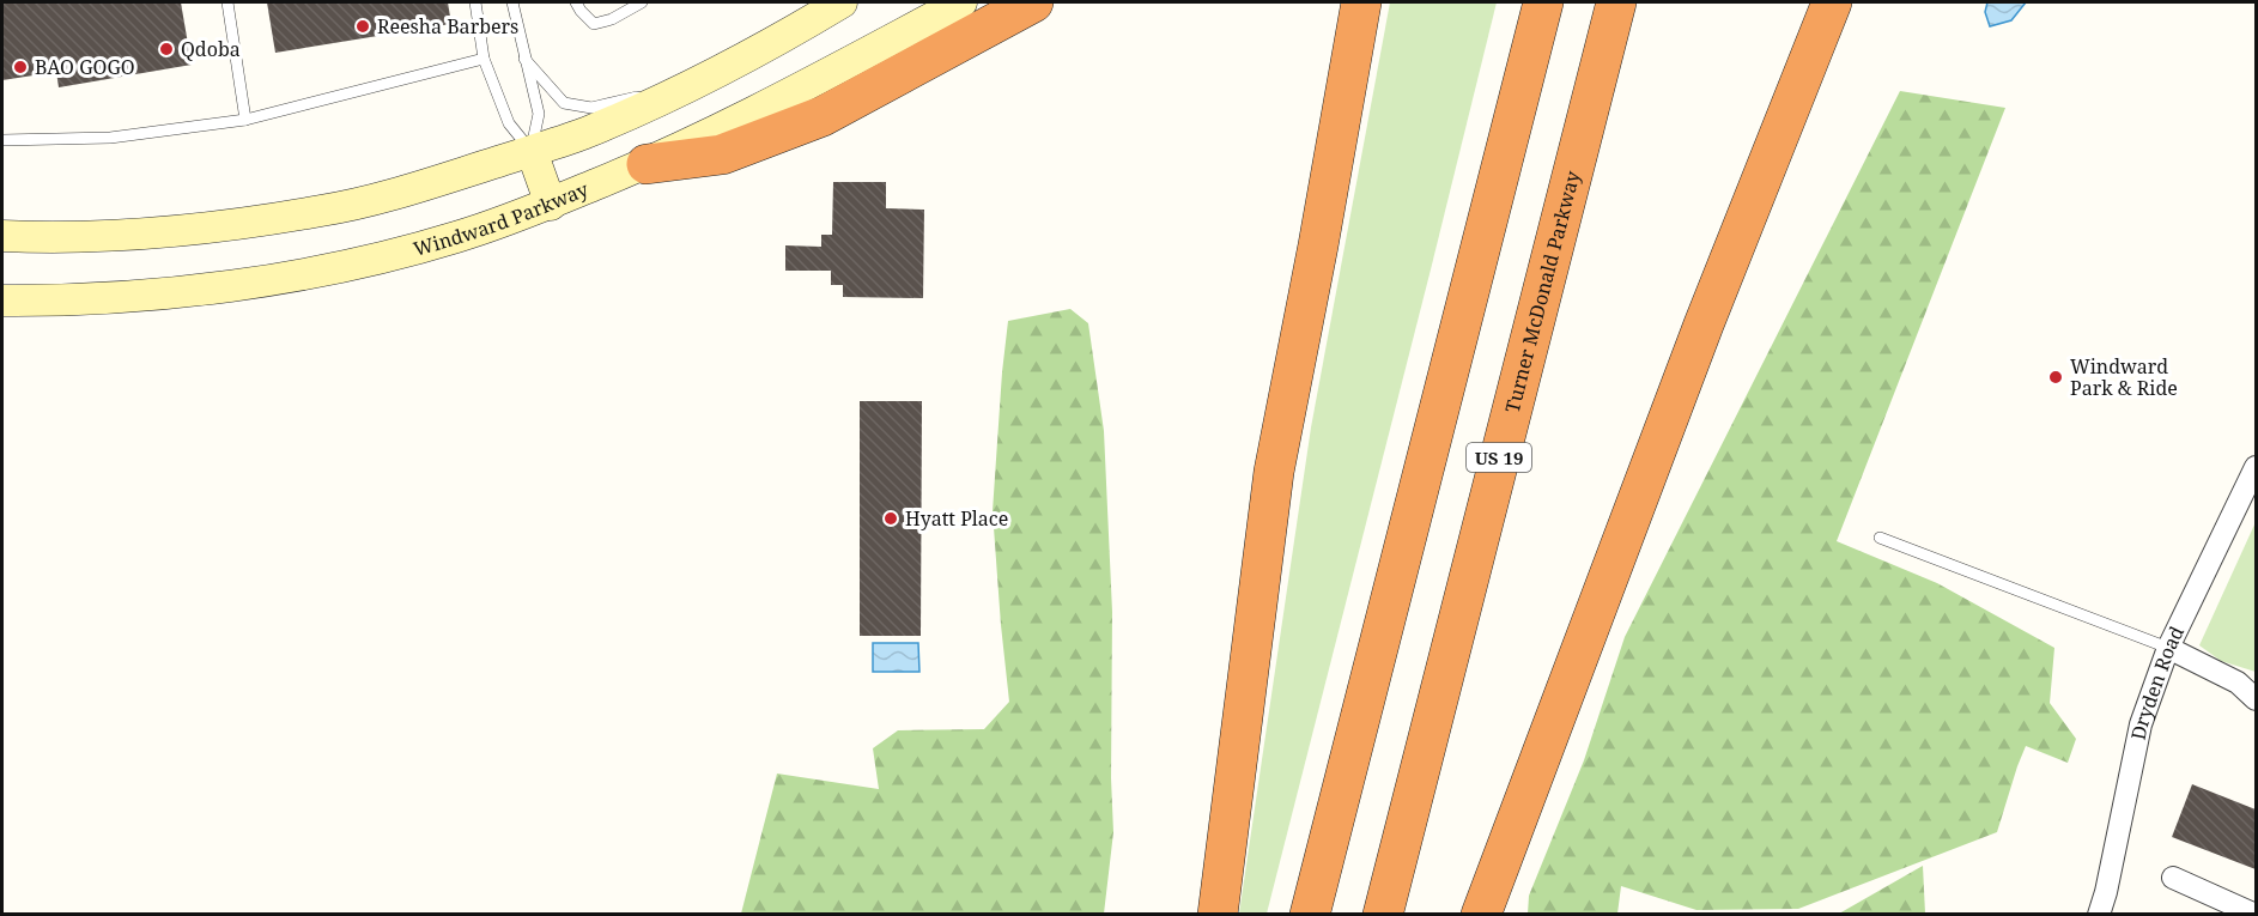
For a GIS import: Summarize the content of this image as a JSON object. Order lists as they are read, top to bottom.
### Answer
{
  "streets": {
    "highway": ["Turner McDonald Parkway", "US 19"],
    "main road": ["Windward Parkway"],
    "street": ["Dryden Road"]
  },
  "places": [
    "Reesha Barbers",
    "Qdoba",
    "BAO GOGO",
    "Windward Park & Ride",
    "Hyatt Place"
  ]
}
